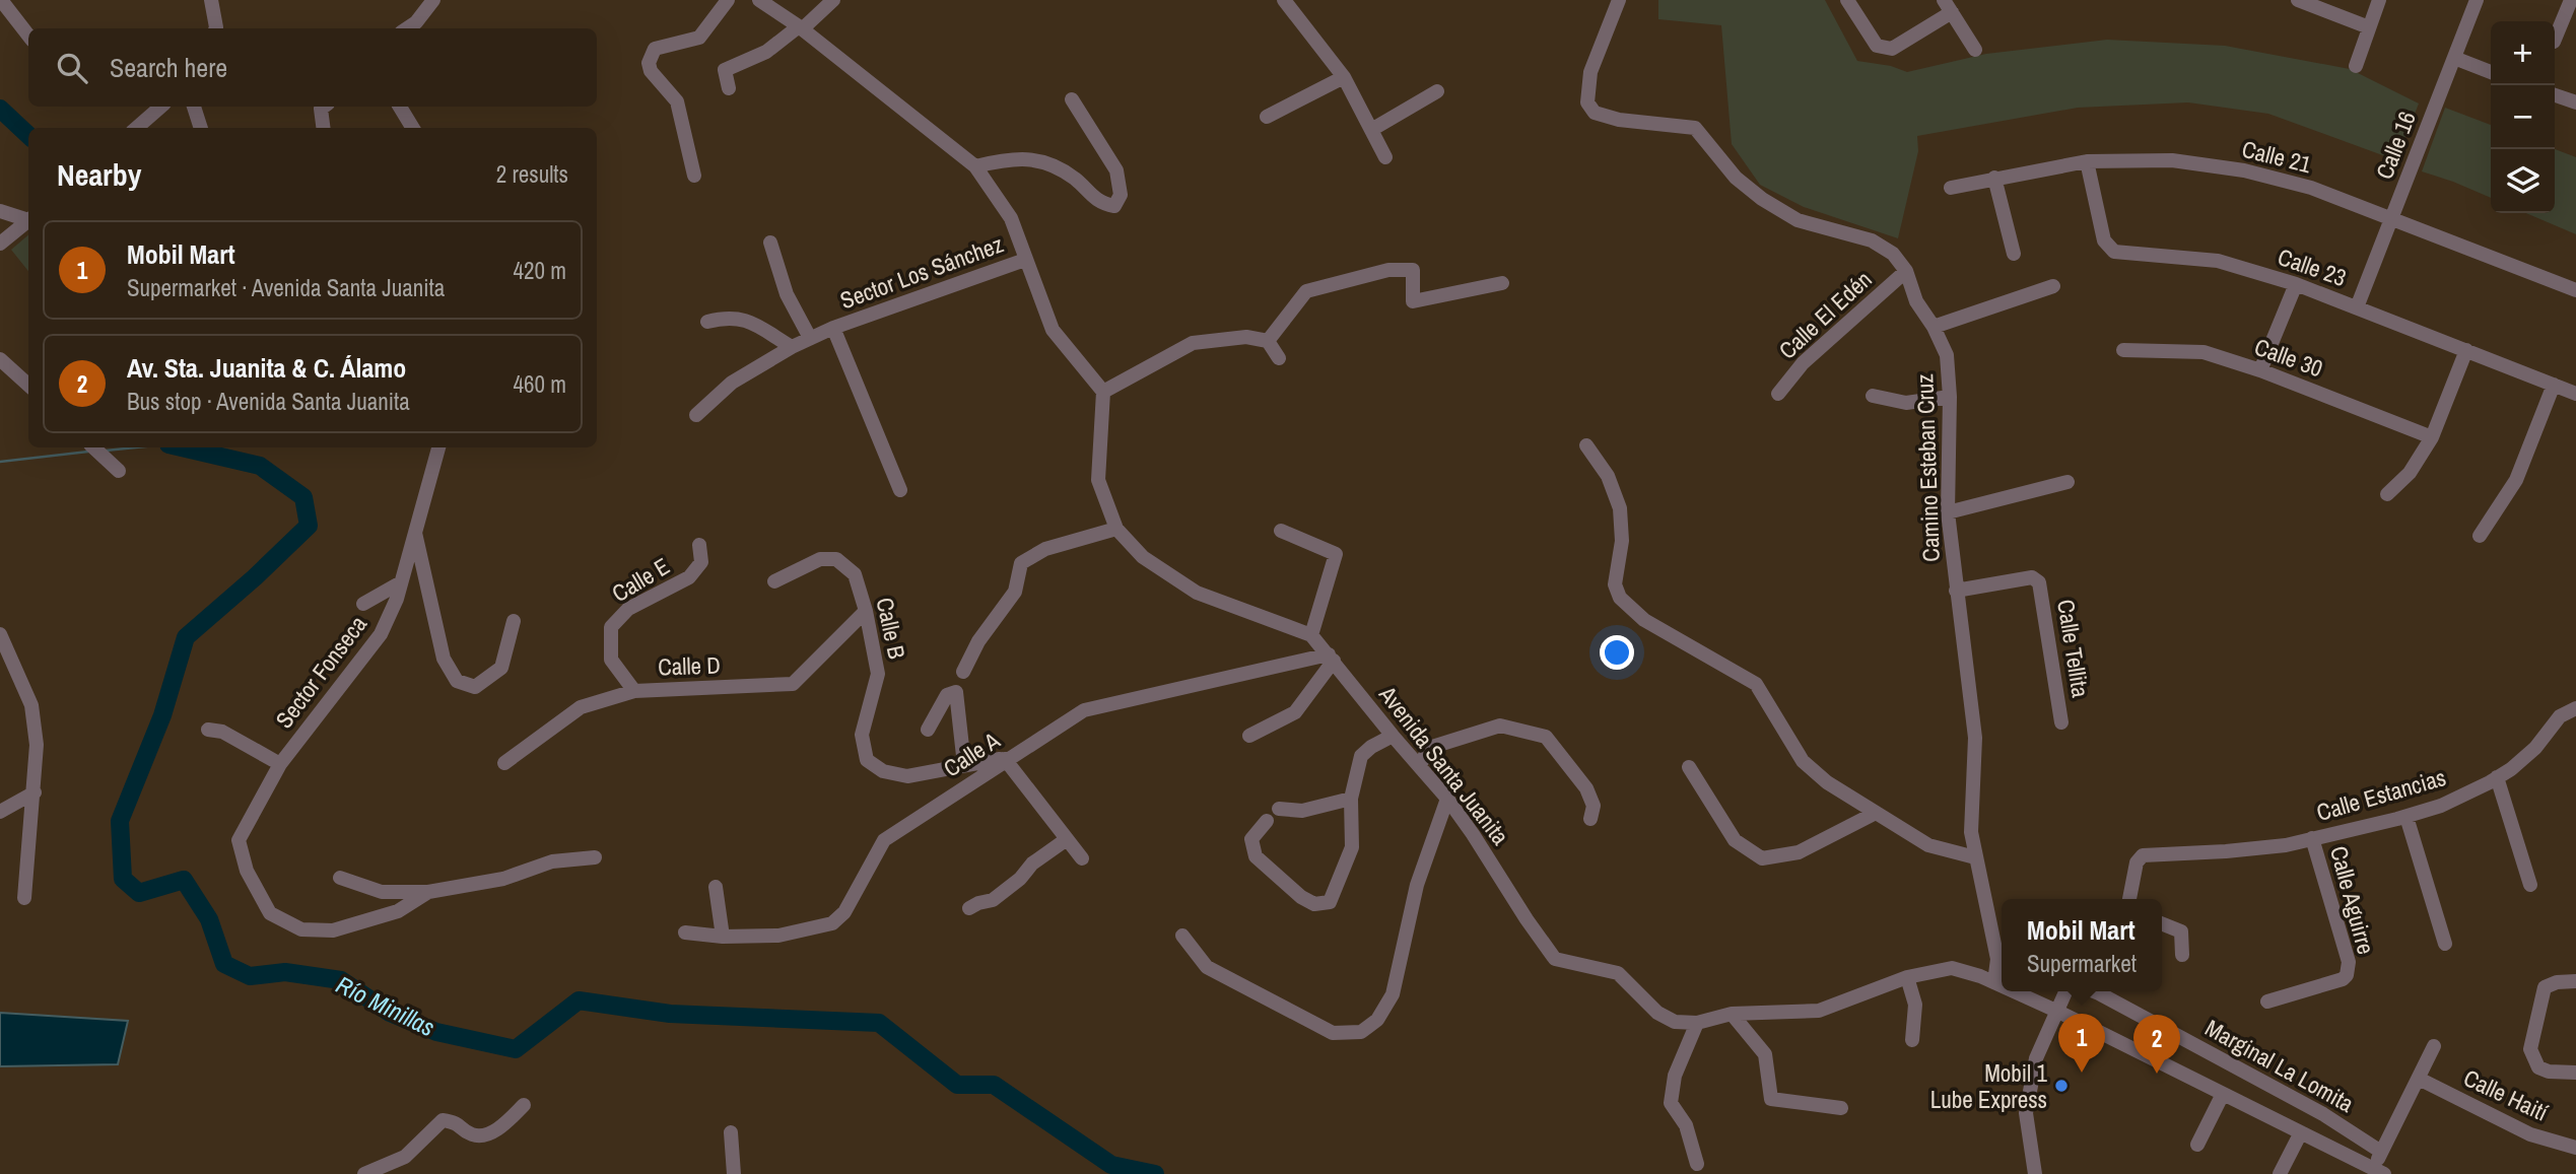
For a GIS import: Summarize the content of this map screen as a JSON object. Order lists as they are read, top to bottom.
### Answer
{
  "streets": {
    "street": [
      "Calle 16",
      "Calle 21",
      "Calle 23",
      "Sector Los Sánchez",
      "Calle El Edén",
      "Calle 30",
      "Camino Esteban Cruz",
      "Calle E",
      "Calle B",
      "Calle Tellita",
      "Calle D",
      "Sector Fonseca",
      "Calle A",
      "Avenida Santa Juanita",
      "Calle Estancias",
      "Calle Aguirre",
      "Marginal La Lomita",
      "Calle Haití"
    ]
  },
  "crossings": [
    ["Calle 16", "Calle 21"],
    ["Calle 16", "Calle 23"],
    ["Calle 21", "Calle 23"],
    ["Calle El Edén", "Camino Esteban Cruz"],
    ["Camino Esteban Cruz", "Calle Tellita"],
    ["Camino Esteban Cruz", "Avenida Santa Juanita"],
    ["Calle E", "Calle D"],
    ["Calle B", "Calle D"],
    ["Calle B", "Calle A"],
    ["Calle A", "Avenida Santa Juanita"],
    ["Calle Estancias", "Calle Aguirre"]
  ],
  "water": ["Río Minillas"],
  "places": ["Mobil 1 Lube Express"],
  "page": {
    "map_buttons": ["+", "−"],
    "search": "Search here",
    "heading": ["Nearby", "2 results"],
    "list": [
      {
        "mark": "1",
        "name": "Mobil Mart",
        "note": "Supermarket · Avenida Santa Juanita",
        "value": "420 m"
      },
      {
        "mark": "2",
        "name": "Av. Sta. Juanita & C. Álamo",
        "note": "Bus stop · Avenida Santa Juanita",
        "value": "460 m"
      }
    ],
    "popup": ["Mobil Mart", "Supermarket"],
    "pins": ["1", "2"]
  }
}
